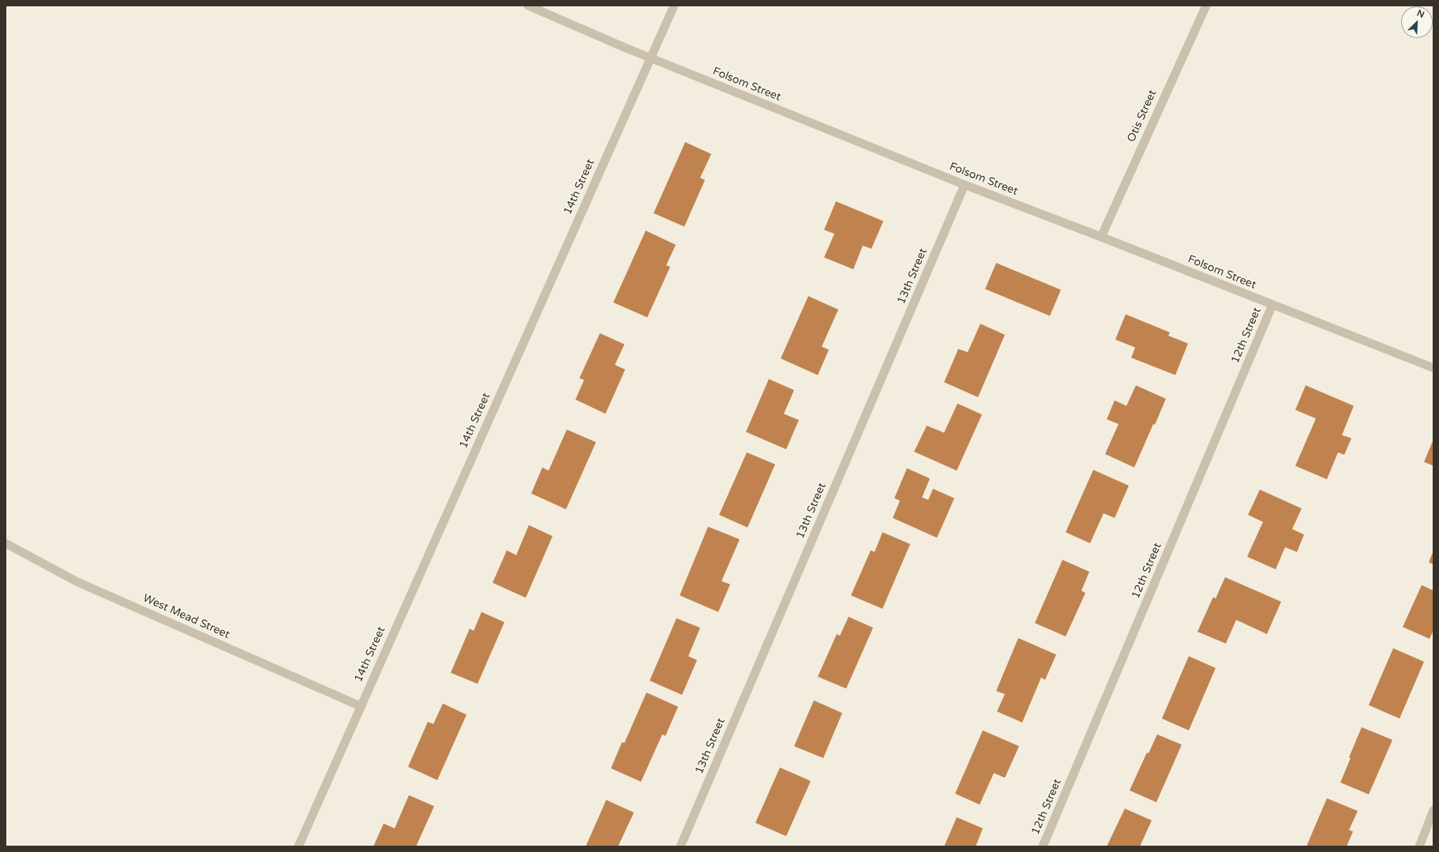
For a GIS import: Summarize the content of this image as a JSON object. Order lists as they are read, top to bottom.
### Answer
{
  "streets": {
    "street": [
      "Folsom Street",
      "Otis Street",
      "14th Street",
      "13th Street",
      "12th Street",
      "West Mead Street"
    ]
  },
  "crossings": [
    ["Folsom Street", "Otis Street"],
    ["Folsom Street", "14th Street"],
    ["Folsom Street", "13th Street"],
    ["Folsom Street", "12th Street"],
    ["14th Street", "West Mead Street"]
  ],
  "north": "top right"
}
